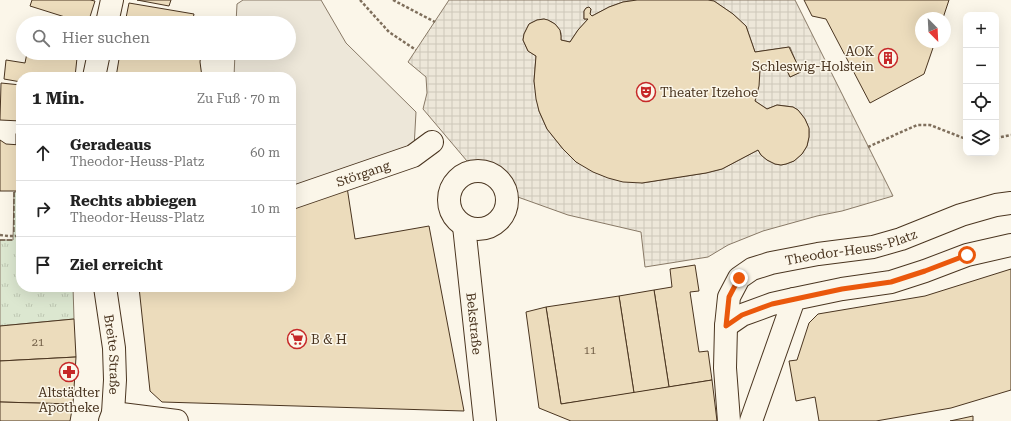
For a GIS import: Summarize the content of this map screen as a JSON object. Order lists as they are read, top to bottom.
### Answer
{
  "streets": {
    "street": [
      "Störgang",
      "Theodor-Heuss-Platz",
      "Bekstraße",
      "Breite Straße"
    ]
  },
  "places": {
    "building": ["AOK Schleswig-Holstein"],
    "theatre": ["Theater Itzehoe"],
    "supermarket": ["B & H"],
    "pharmacy": ["Altstädter Apotheke"]
  },
  "house_numbers": ["21", "11"],
  "north": "bottom right",
  "page": {
    "map_buttons": ["+", "−"],
    "search": "Hier suchen",
    "heading": ["1 Min.", "Zu Fuß · 70 m"],
    "list": [
      ["Geradeaus", "Theodor-Heuss-Platz", "60 m"],
      ["Rechts abbiegen", "Theodor-Heuss-Platz", "10 m"],
      "Ziel erreicht"
    ]
  }
}
